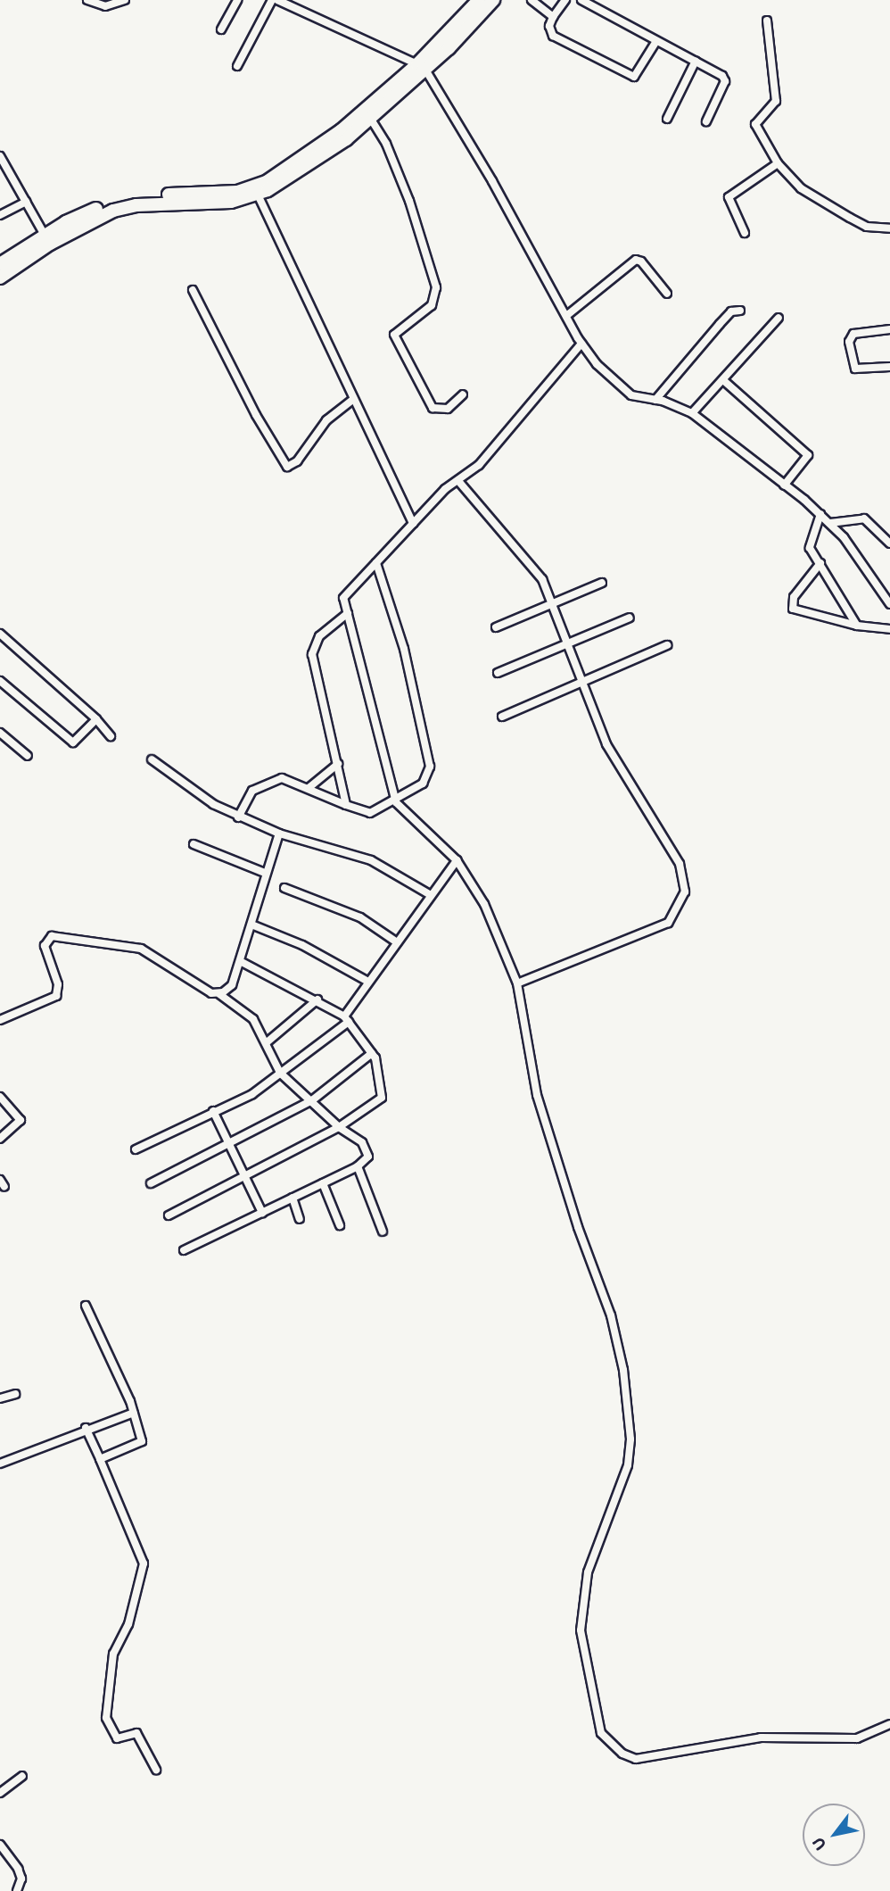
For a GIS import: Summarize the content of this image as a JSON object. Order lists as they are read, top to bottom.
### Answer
{
  "north": "bottom left"
}
